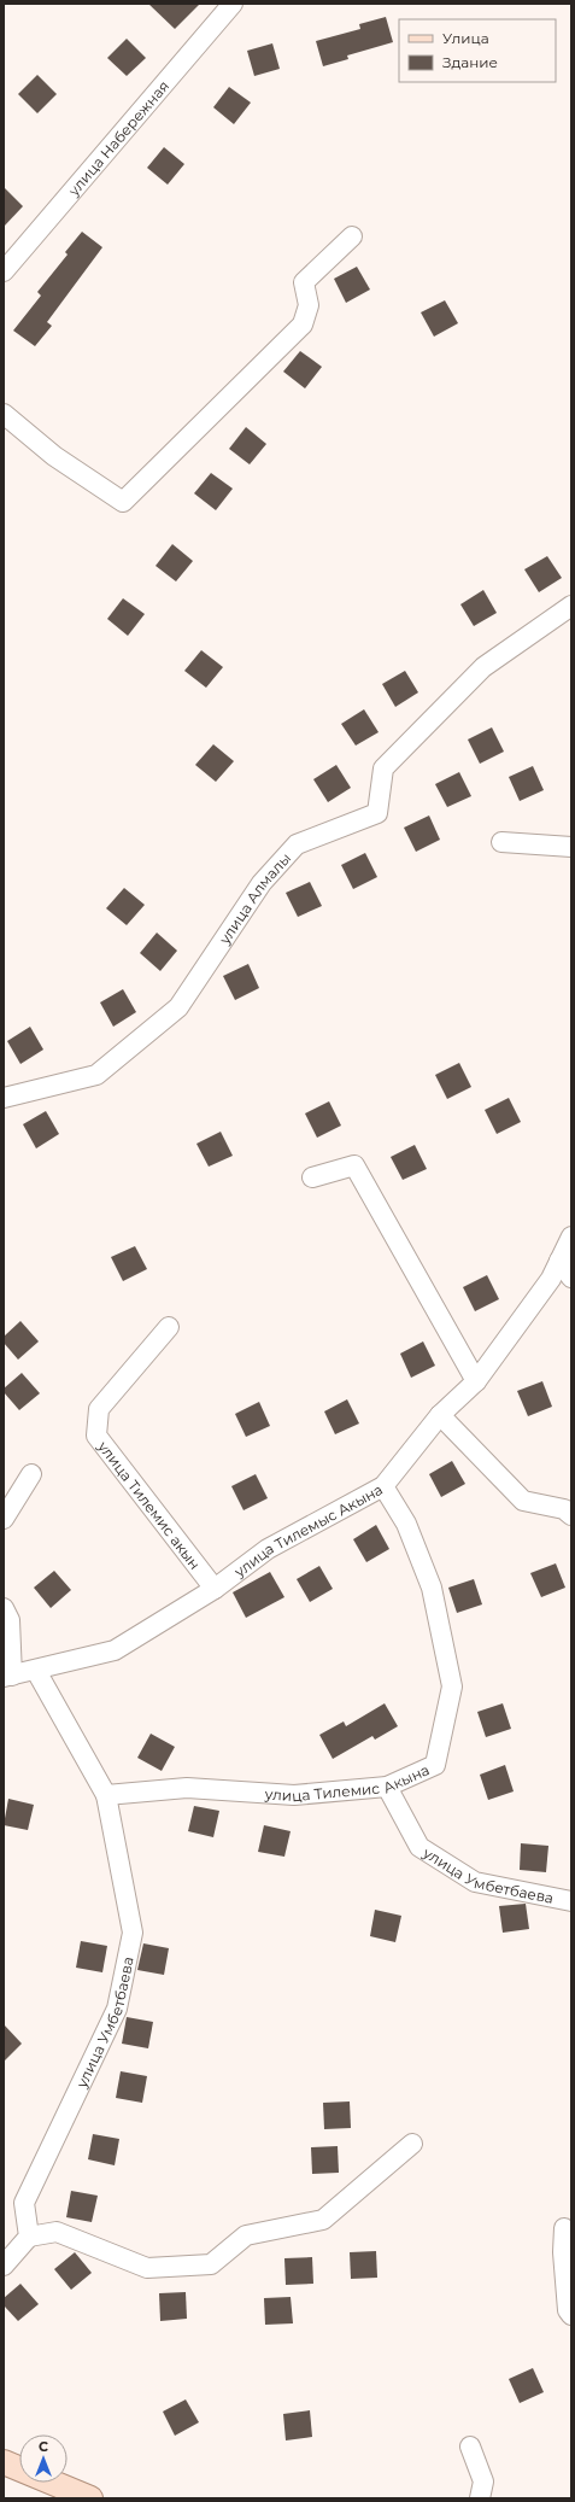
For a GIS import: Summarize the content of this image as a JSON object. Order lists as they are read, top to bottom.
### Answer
{
  "streets": {
    "street": [
      "улица Набережная",
      "улица Алмалы",
      "улица Тилемис акын",
      "улица Тилемыс Акына",
      "улица Тилемис Акына",
      "улица Умбетбаева"
    ]
  },
  "crossings": [
    ["улица Тилемис акын", "улица Тилемыс Акына"],
    ["улица Тилемыс Акына", "улица Тилемис Акына"],
    ["улица Тилемис Акына", "улица Умбетбаева"]
  ],
  "legend": ["Улица", "Здание"],
  "north": "top"
}
